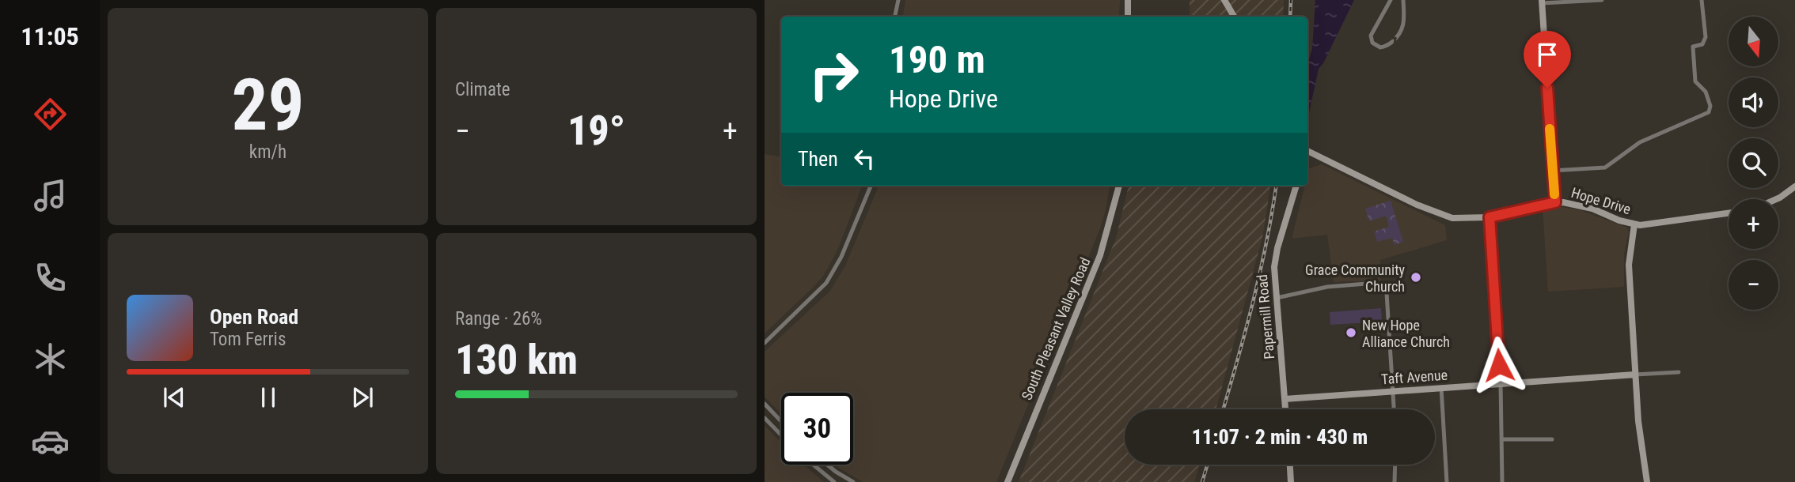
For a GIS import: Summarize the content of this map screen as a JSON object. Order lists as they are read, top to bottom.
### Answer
{
  "streets": {
    "street": [
      "Hope Drive",
      "Papermill Road",
      "South Pleasant Valley Road",
      "Taft Avenue"
    ]
  },
  "crossings": [
    ["Papermill Road", "Taft Avenue"]
  ],
  "places": ["Grace Community Church", "New Hope Alliance Church"],
  "north": "bottom",
  "page": {
    "tabs": "11:05",
    "tile": [
      ["29", "km/h"],
      "Climate",
      ["Range · 26%", "130 km"]
    ],
    "map_buttons": ["+", "−"],
    "turn": ["190 m", "Hope Drive"],
    "heat": ["−", "19°", "+"],
    "then": "Then",
    "song": ["Open Road", "Tom Ferris"],
    "limit": "30",
    "trip": "11:07 · 2 min · 430 m"
  }
}
